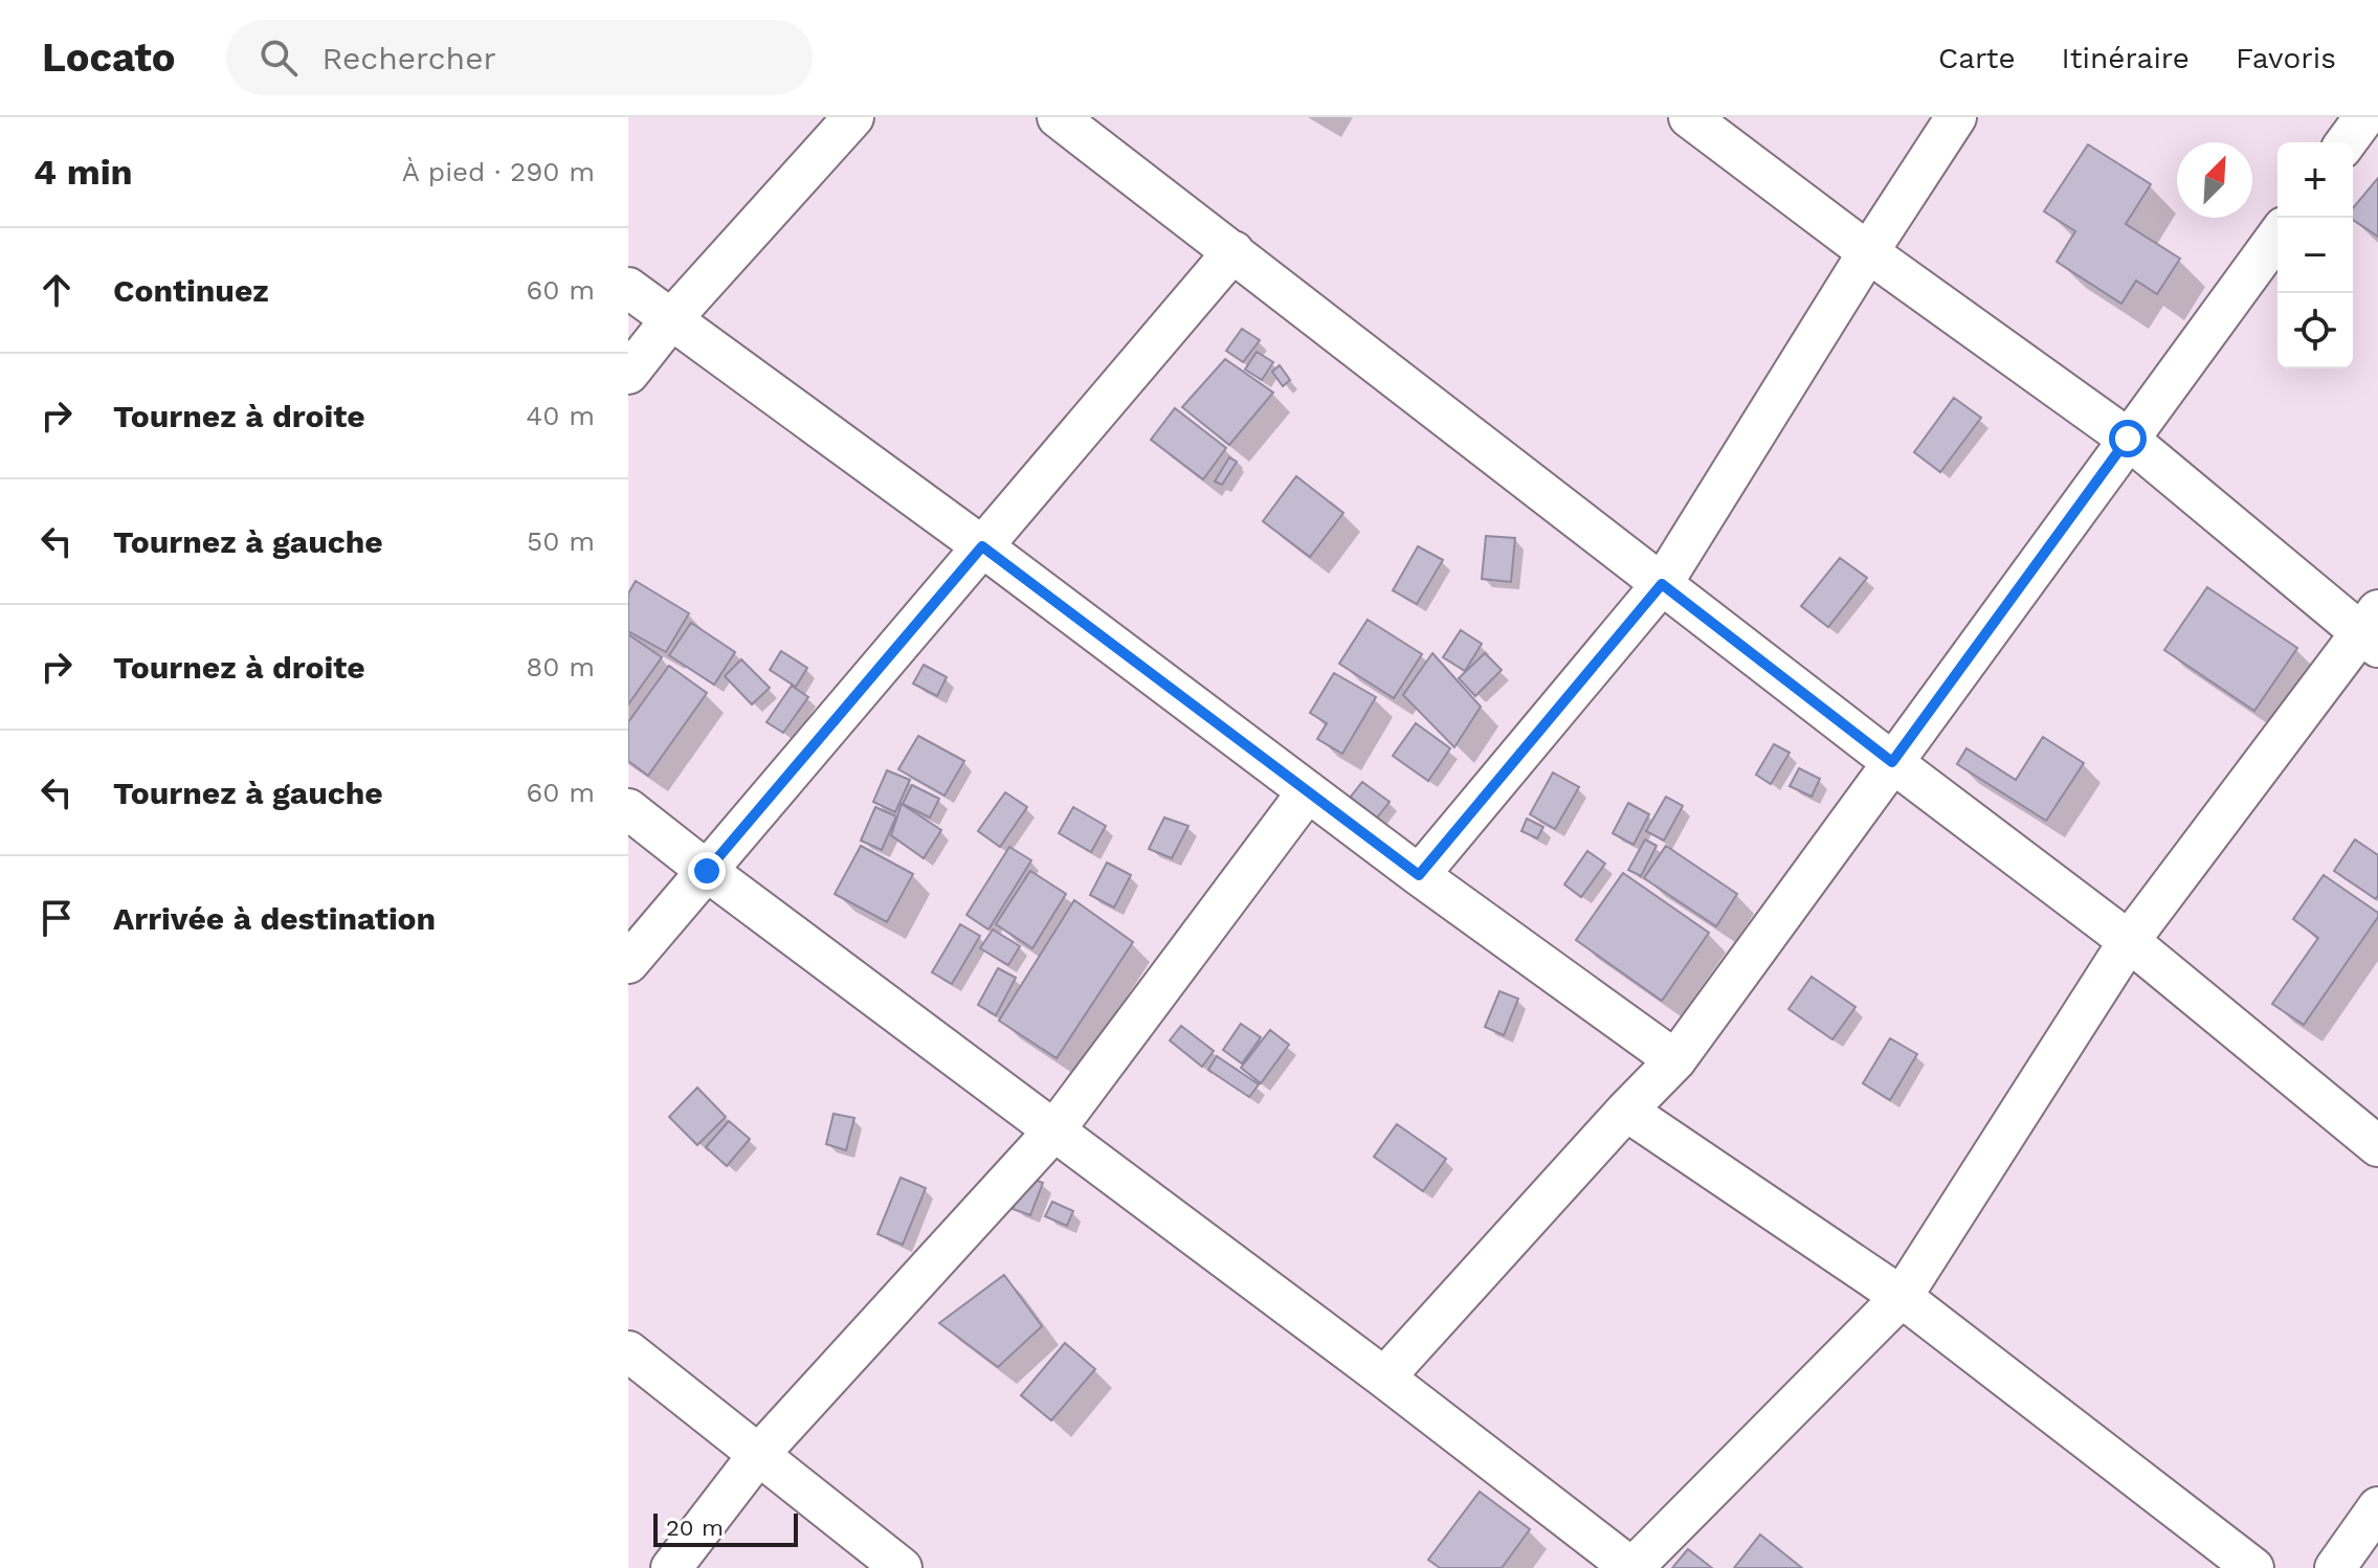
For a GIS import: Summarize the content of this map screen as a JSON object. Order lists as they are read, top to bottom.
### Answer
{
  "scale_bar": "20 m",
  "north": "top right",
  "page": {
    "header": "Locato",
    "search": "Rechercher",
    "nav": ["Carte", "Itinéraire", "Favoris"],
    "heading": ["4 min", "À pied · 290 m"],
    "map_buttons": ["+", "−"],
    "list": [
      ["Continuez", "60 m"],
      ["Tournez à droite", "40 m"],
      ["Tournez à gauche", "50 m"],
      ["Tournez à droite", "80 m"],
      ["Tournez à gauche", "60 m"],
      "Arrivée à destination"
    ],
    "scale": "20 m"
  }
}
